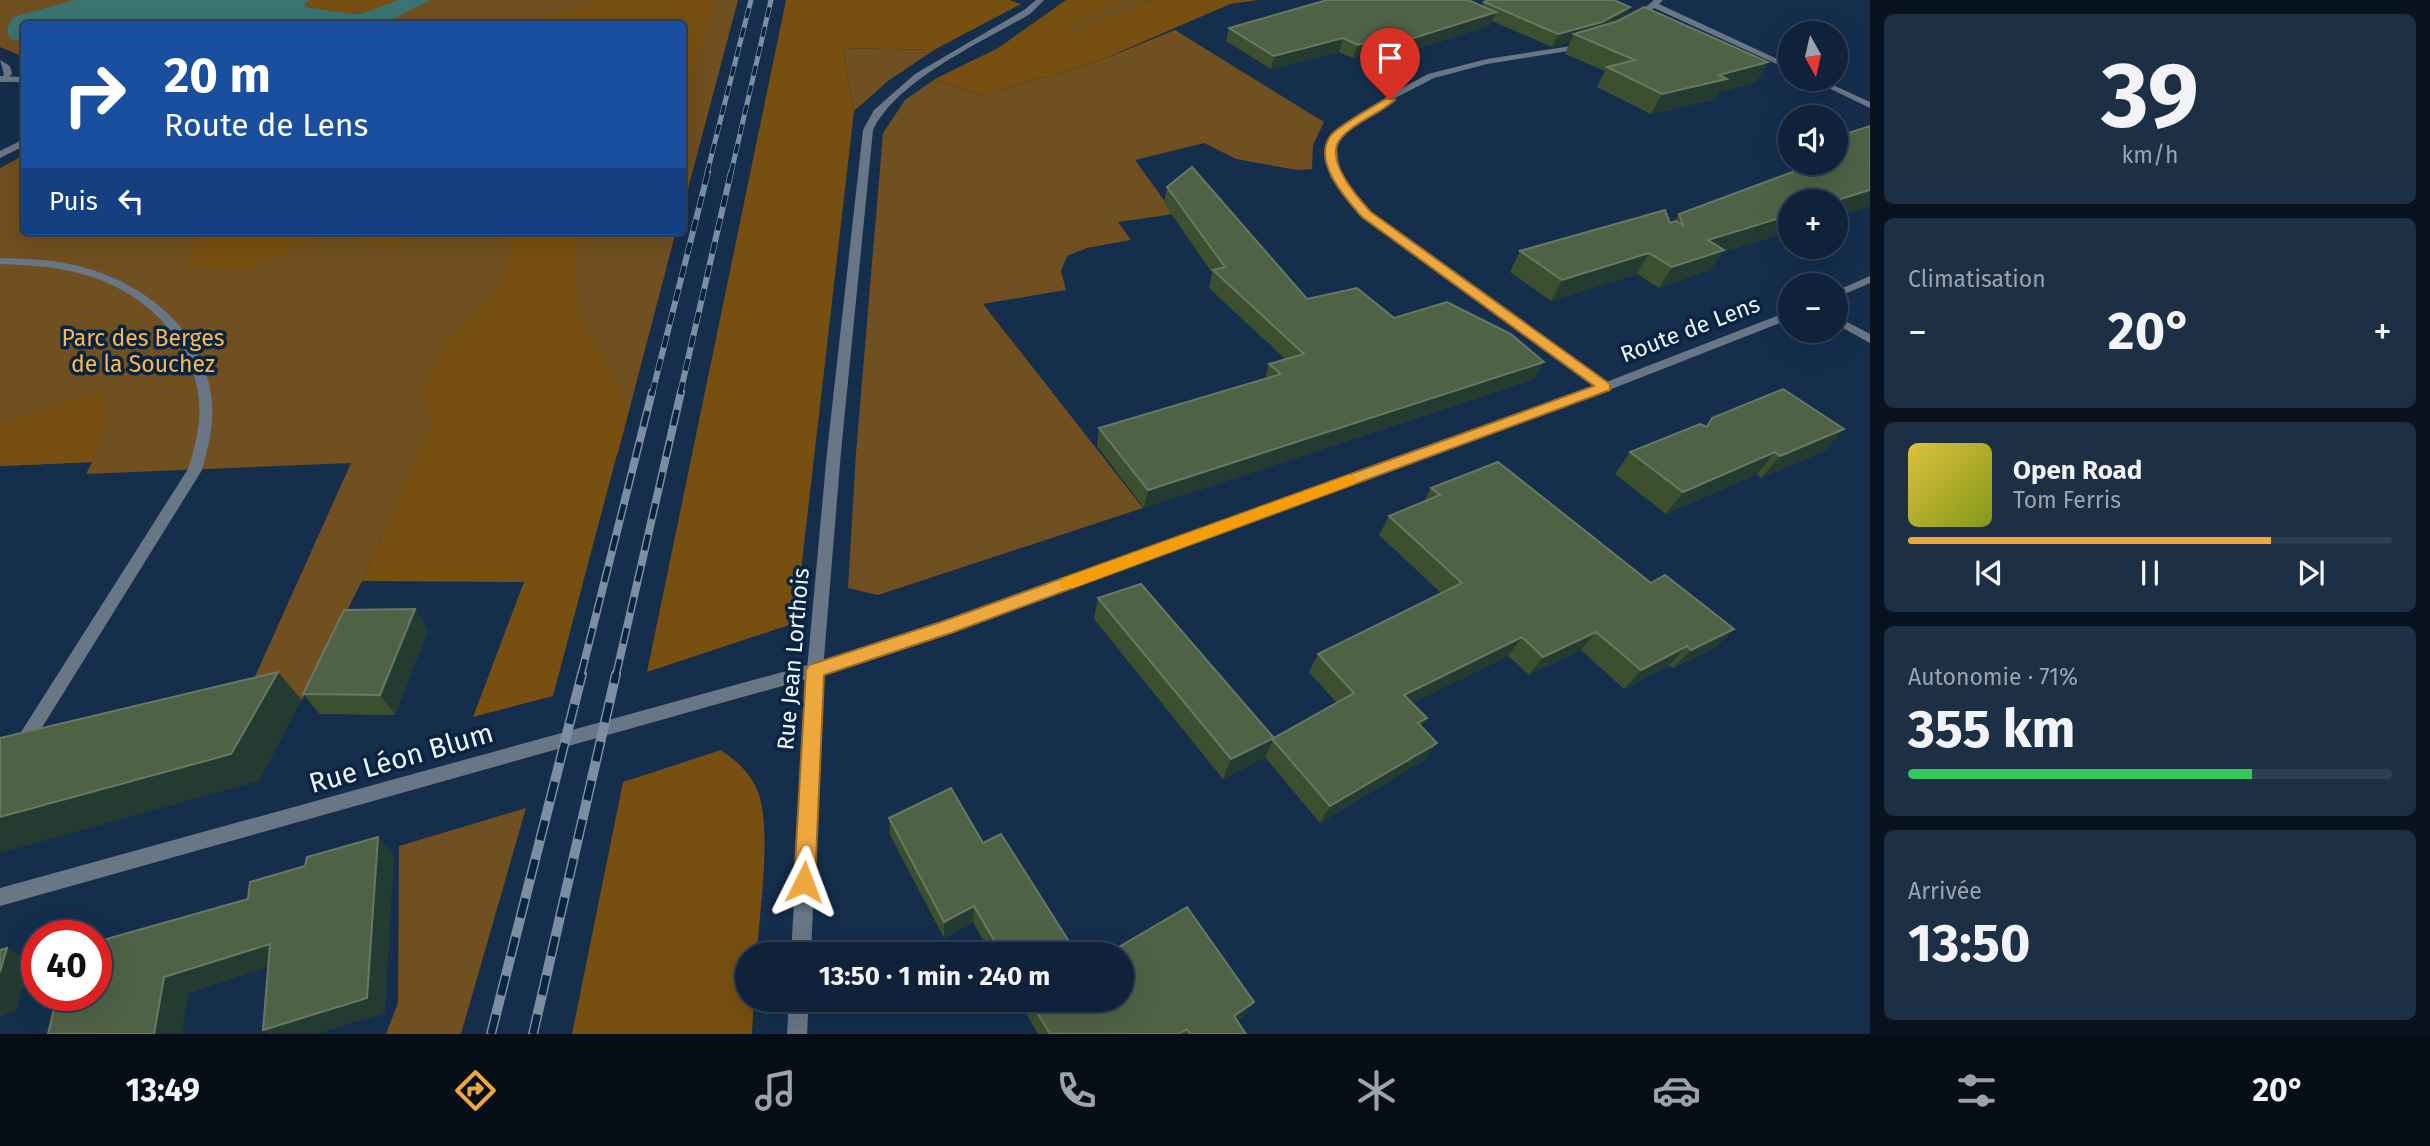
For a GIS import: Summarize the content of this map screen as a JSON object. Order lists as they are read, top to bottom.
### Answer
{
  "streets": {
    "street": ["Route de Lens", "Rue Jean Lorthois", "Rue Léon Blum"]
  },
  "crossings": [
    ["Route de Lens", "Rue Jean Lorthois"],
    ["Route de Lens", "Rue Léon Blum"],
    ["Rue Jean Lorthois", "Rue Léon Blum"]
  ],
  "parks": ["Parc des Berges de la Souchez"],
  "north": "bottom",
  "page": {
    "tile": [
      ["39", "km/h"],
      "Climatisation",
      ["Autonomie · 71%", "355 km"],
      ["Arrivée", "13:50"]
    ],
    "map_buttons": ["+", "−"],
    "turn": ["20 m", "Route de Lens"],
    "then": "Puis",
    "heat": ["−", "20°", "+"],
    "song": ["Open Road", "Tom Ferris"],
    "limit": "40",
    "trip": "13:50 · 1 min · 240 m",
    "tabs": ["13:49", "20°"]
  }
}
